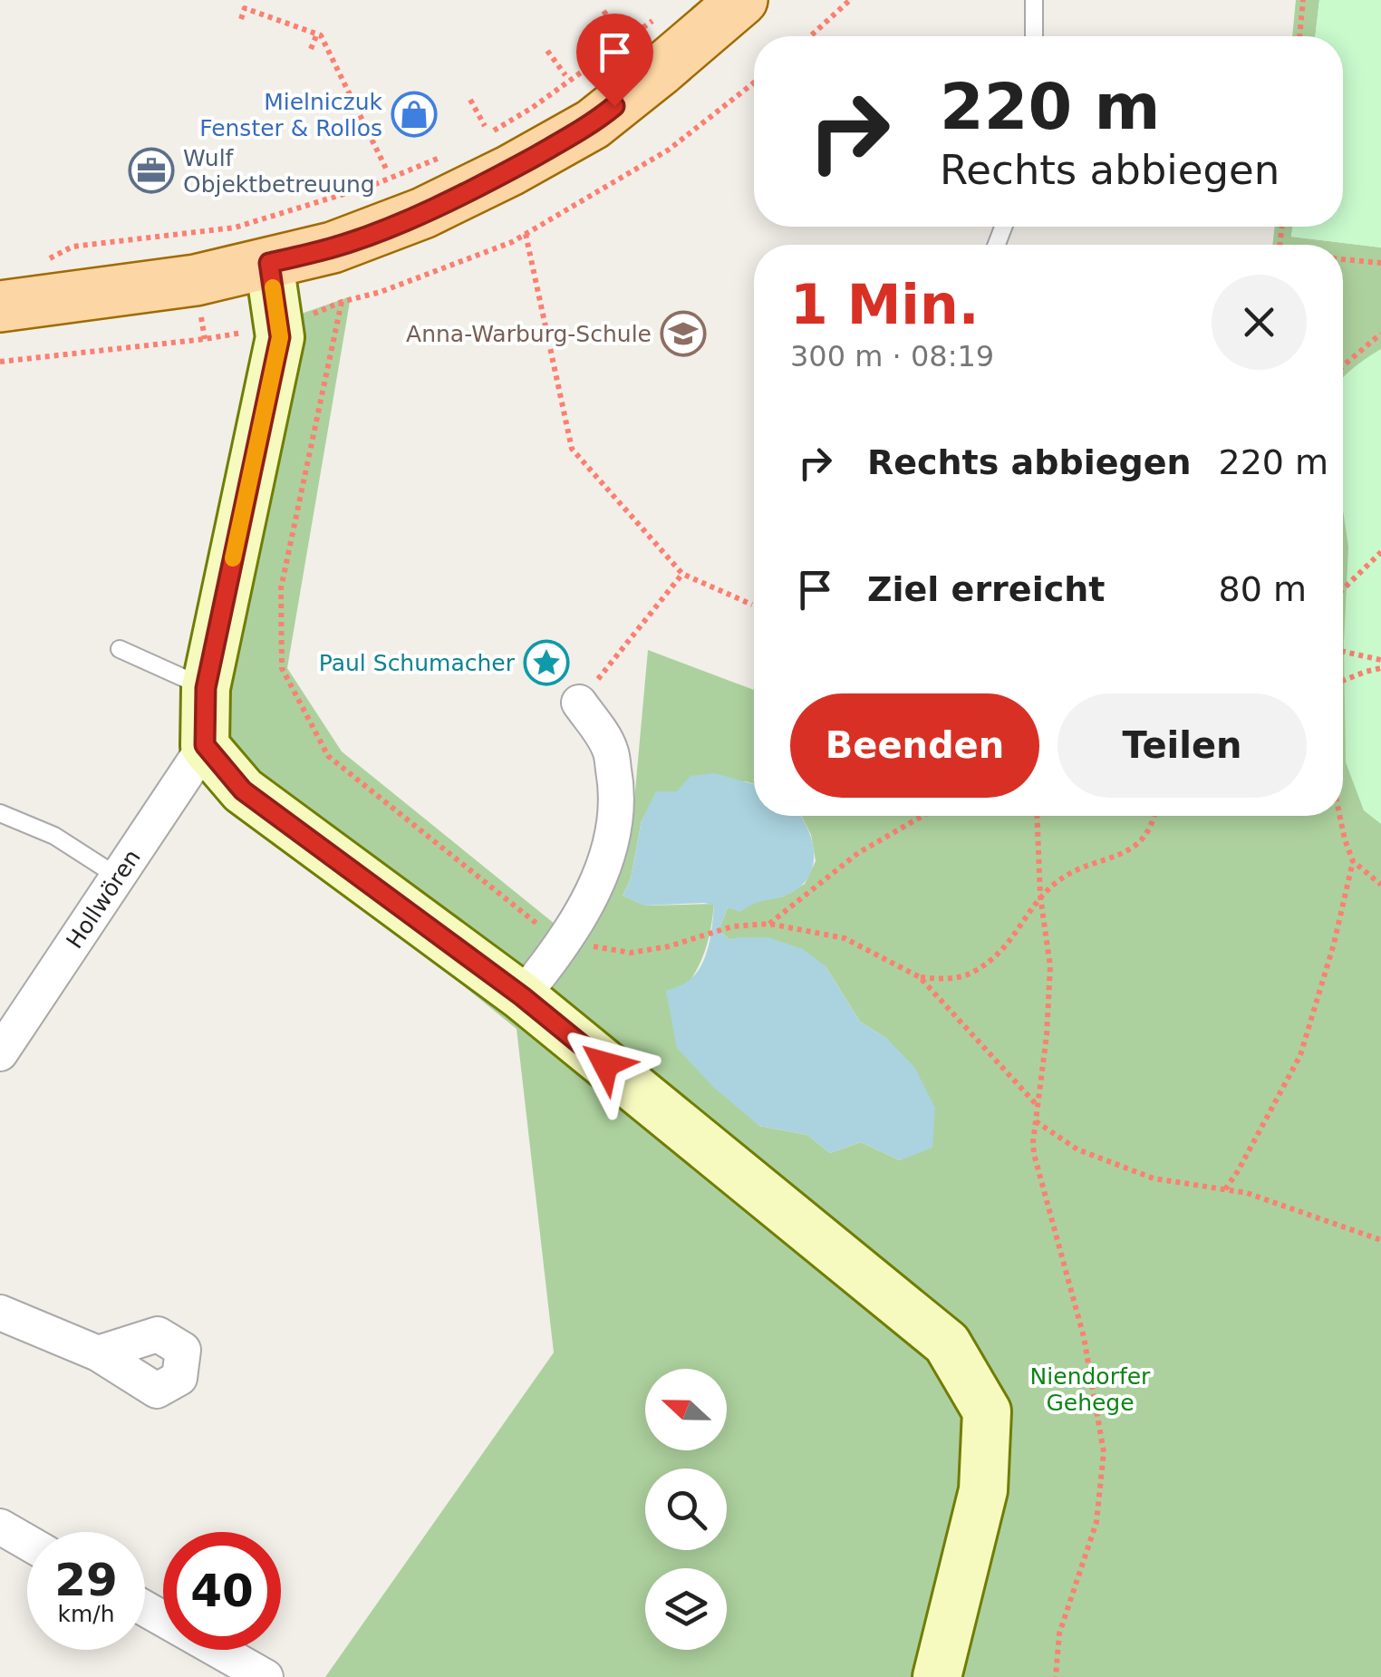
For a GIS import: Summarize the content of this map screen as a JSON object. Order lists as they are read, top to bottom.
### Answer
{
  "streets": {
    "street": ["Hollwören"]
  },
  "parks": ["Niendorfer Gehege"],
  "places": {
    "shop": ["Mielniczuk Fenster & Rollos"],
    "office": ["Wulf Objektbetreuung"],
    "school or university": ["Anna-Warburg-Schule"],
    "place": ["Paul Schumacher"]
  },
  "north": "left",
  "page": {
    "turn": ["220 m", "Rechts abbiegen"],
    "heading": ["1 Min.", "300 m · 08:19"],
    "list": [
      {
        "name": "Rechts abbiegen",
        "value": "220 m"
      },
      {
        "name": "Ziel erreicht",
        "value": "80 m"
      }
    ],
    "buttons": ["Beenden", "Teilen"],
    "speed": "29 km/h",
    "limit": "40"
  }
}
